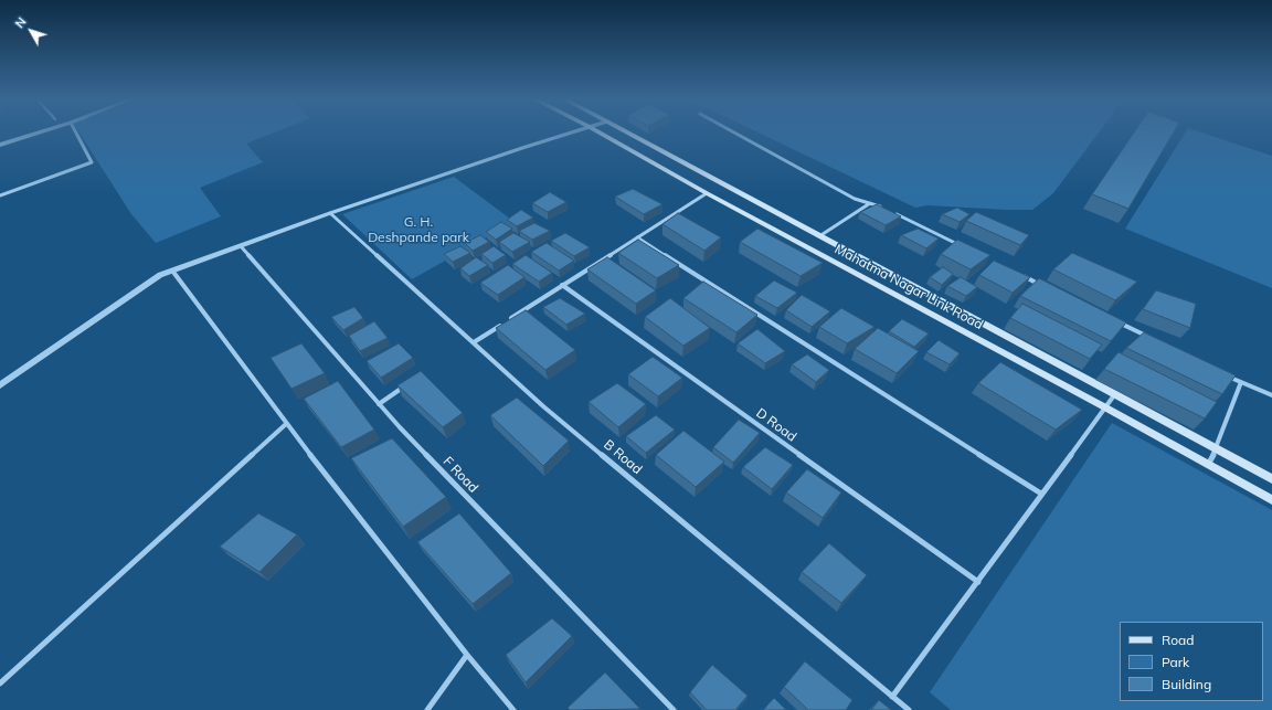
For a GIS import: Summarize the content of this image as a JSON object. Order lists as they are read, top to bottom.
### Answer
{
  "streets": {
    "main road": ["Mahatma Nagar Link Road"],
    "street": ["D Road", "B Road", "F Road"]
  },
  "parks": ["G. H. Deshpande park"],
  "legend": ["Road", "Park", "Building"],
  "north": "top left"
}
